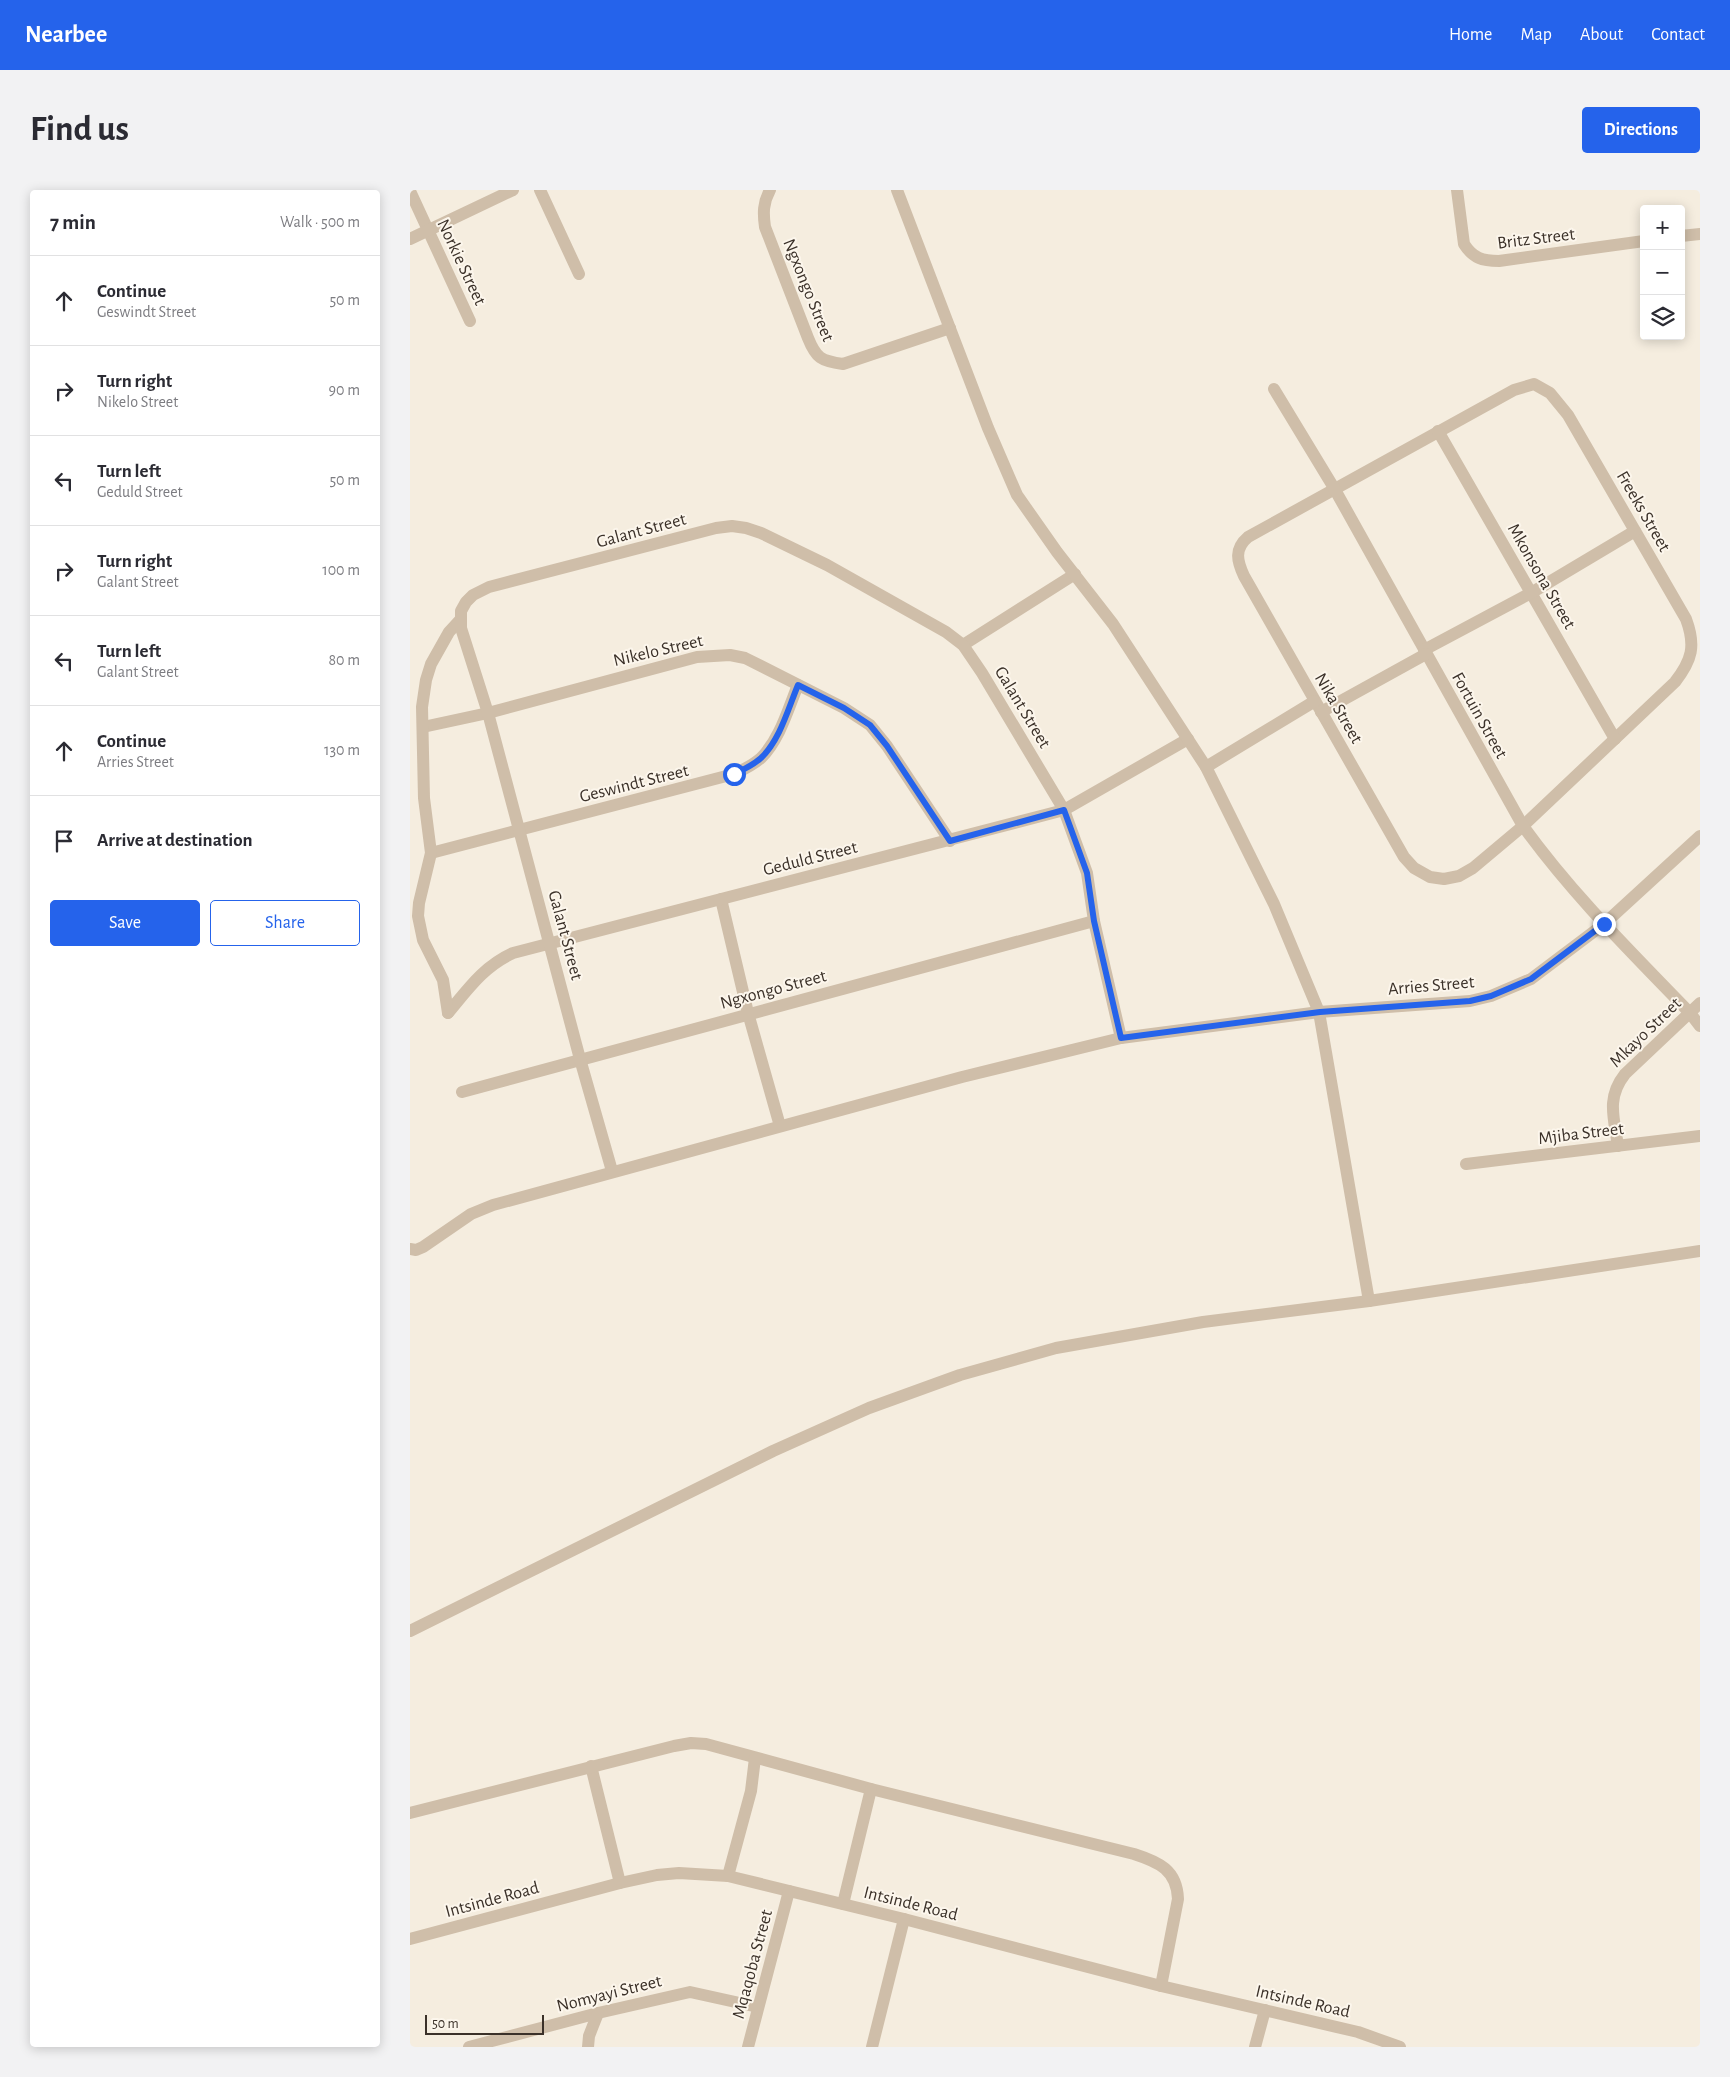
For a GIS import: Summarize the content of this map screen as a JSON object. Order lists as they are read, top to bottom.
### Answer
{
  "streets": {
    "street": [
      "Britz Street",
      "Norkie Street",
      "Ngxongo Street",
      "Freeks Street",
      "Galant Street",
      "Mkonsona Street",
      "Nikelo Street",
      "Nika Street",
      "Fortuin Street",
      "Geswindt Street",
      "Geduld Street",
      "Arries Street",
      "Mkayo Street",
      "Mjiba Street",
      "Intsinde Road",
      "Mqaqoba Street",
      "Nomyayi Street"
    ]
  },
  "crossings": [
    ["Ngxongo Street", "Galant Street"],
    ["Freeks Street", "Mkonsona Street"],
    ["Freeks Street", "Nika Street"],
    ["Freeks Street", "Fortuin Street"],
    ["Galant Street", "Nikelo Street"],
    ["Galant Street", "Geswindt Street"],
    ["Galant Street", "Geduld Street"],
    ["Nikelo Street", "Geswindt Street"],
    ["Nikelo Street", "Geduld Street"],
    ["Nika Street", "Fortuin Street"],
    ["Fortuin Street", "Arries Street"],
    ["Fortuin Street", "Mkayo Street"],
    ["Geswindt Street", "Geduld Street"],
    ["Mkayo Street", "Mjiba Street"],
    ["Intsinde Road", "Mqaqoba Street"],
    ["Mqaqoba Street", "Nomyayi Street"]
  ],
  "scale_bar": "50 m",
  "page": {
    "header": "Nearbee",
    "nav": [
      "Home",
      "Map",
      "About",
      "Contact"
    ],
    "buttons": [
      "Directions",
      ["Save", "Share"]
    ],
    "title": "Find us",
    "heading": ["7 min", "Walk · 500 m"],
    "map_buttons": ["+", "−"],
    "list": [
      ["Continue", "Geswindt Street", "50 m"],
      ["Turn right", "Nikelo Street", "90 m"],
      ["Turn left", "Geduld Street", "50 m"],
      ["Turn right", "Galant Street", "100 m"],
      ["Turn left", "Galant Street", "80 m"],
      ["Continue", "Arries Street", "130 m"],
      "Arrive at destination"
    ],
    "scale": "50 m"
  }
}
